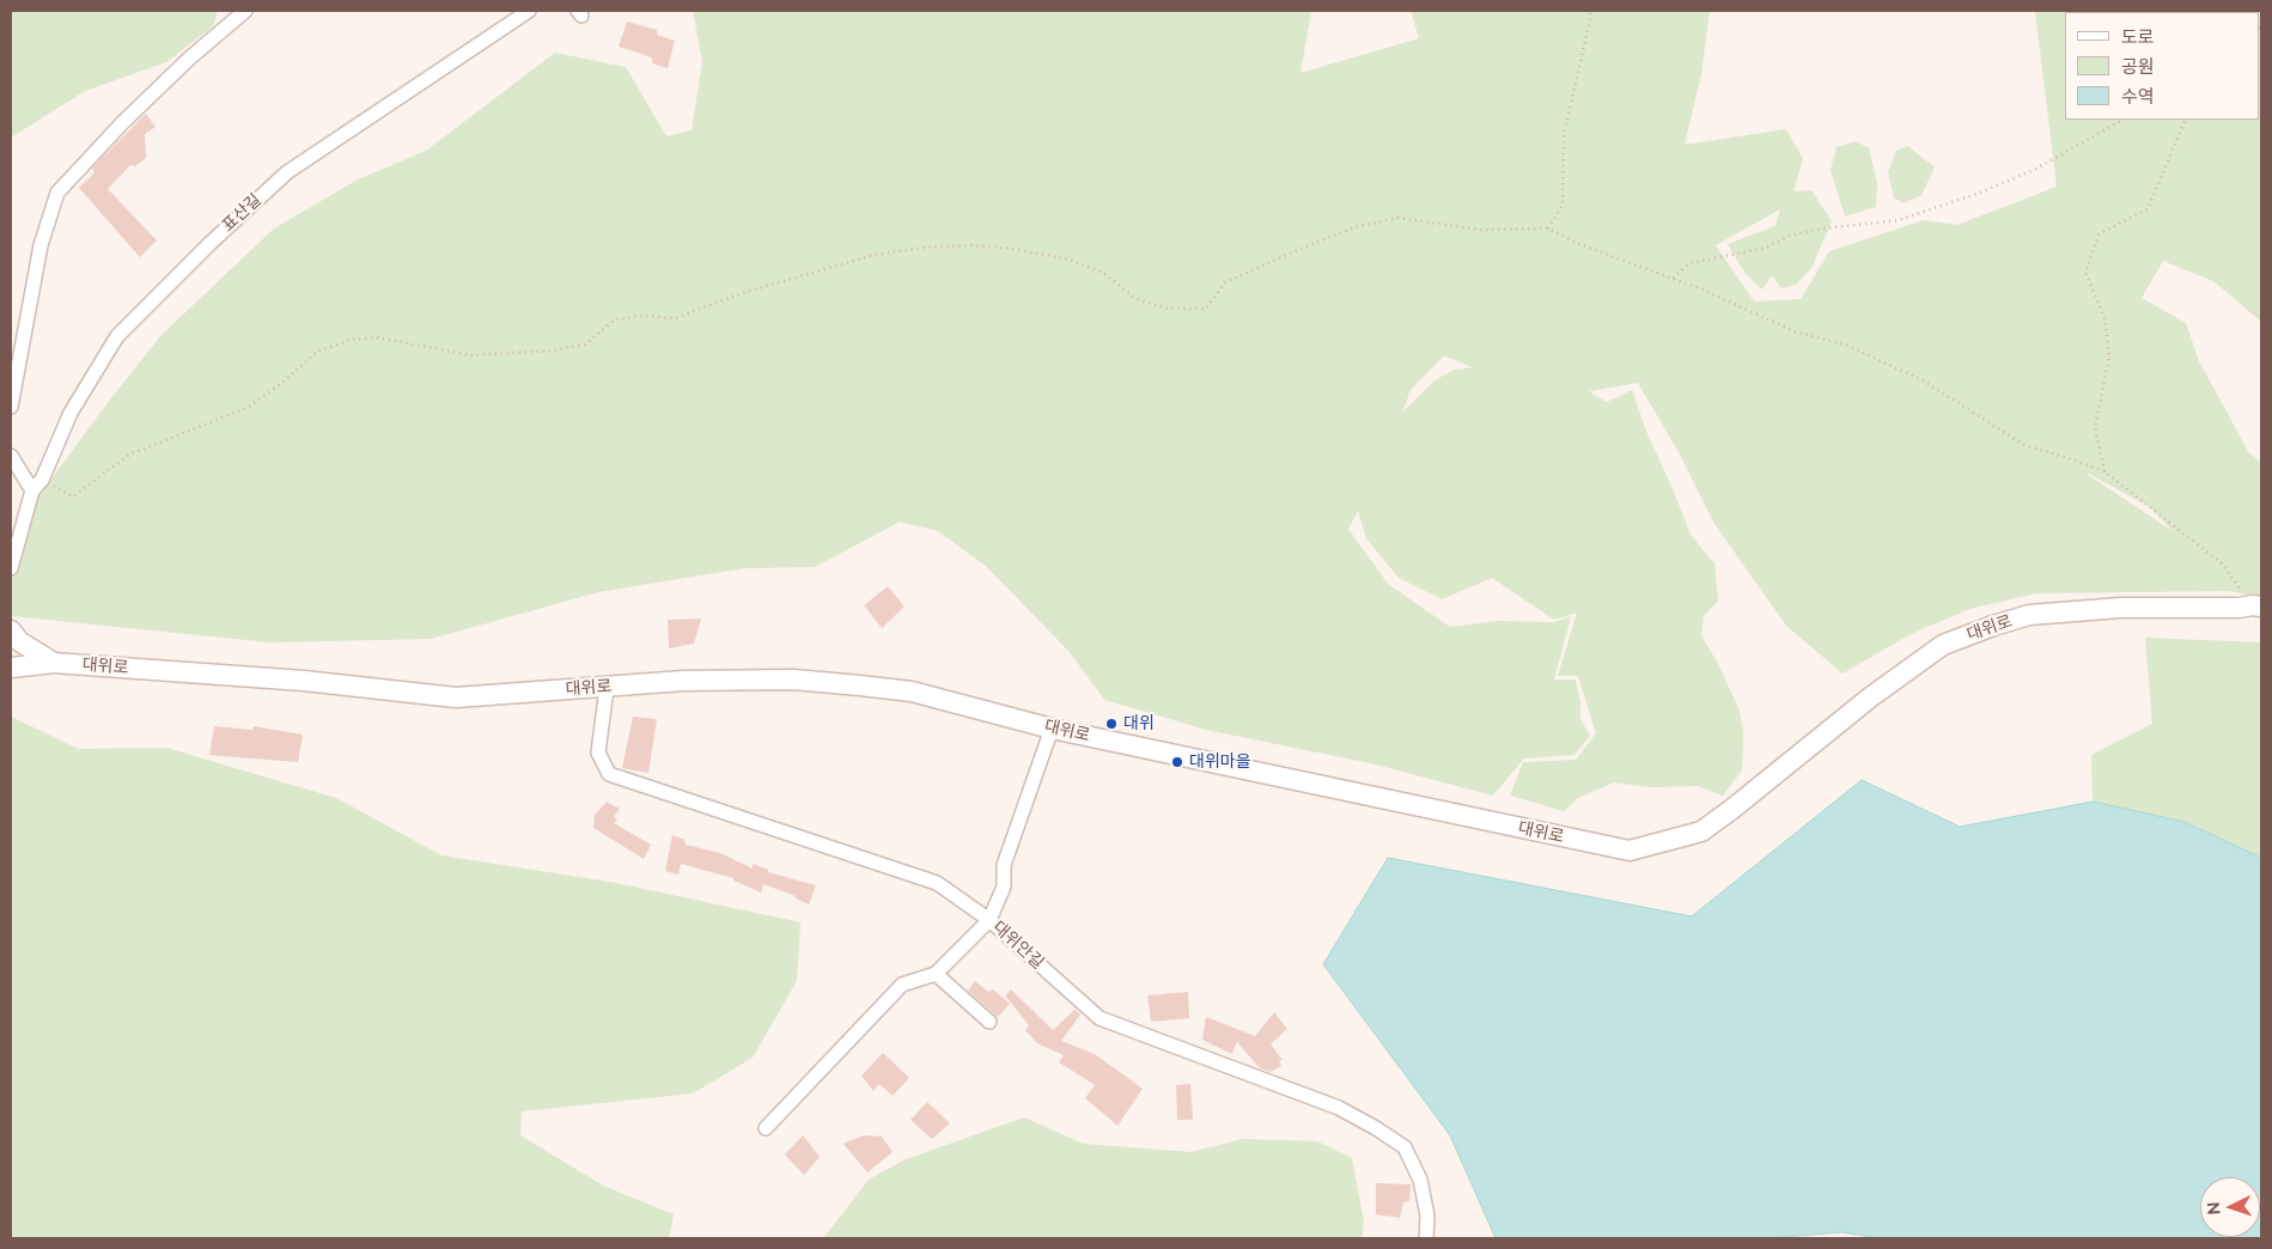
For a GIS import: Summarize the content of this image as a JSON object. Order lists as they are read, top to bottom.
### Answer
{
  "streets": {
    "main road": ["대위로"],
    "street": ["표산길", "대위안길"]
  },
  "crossings": [
    ["대위로", "대위안길"]
  ],
  "places": ["대위", "대위마을"],
  "legend": ["도로", "공원", "수역"],
  "north": "left"
}
